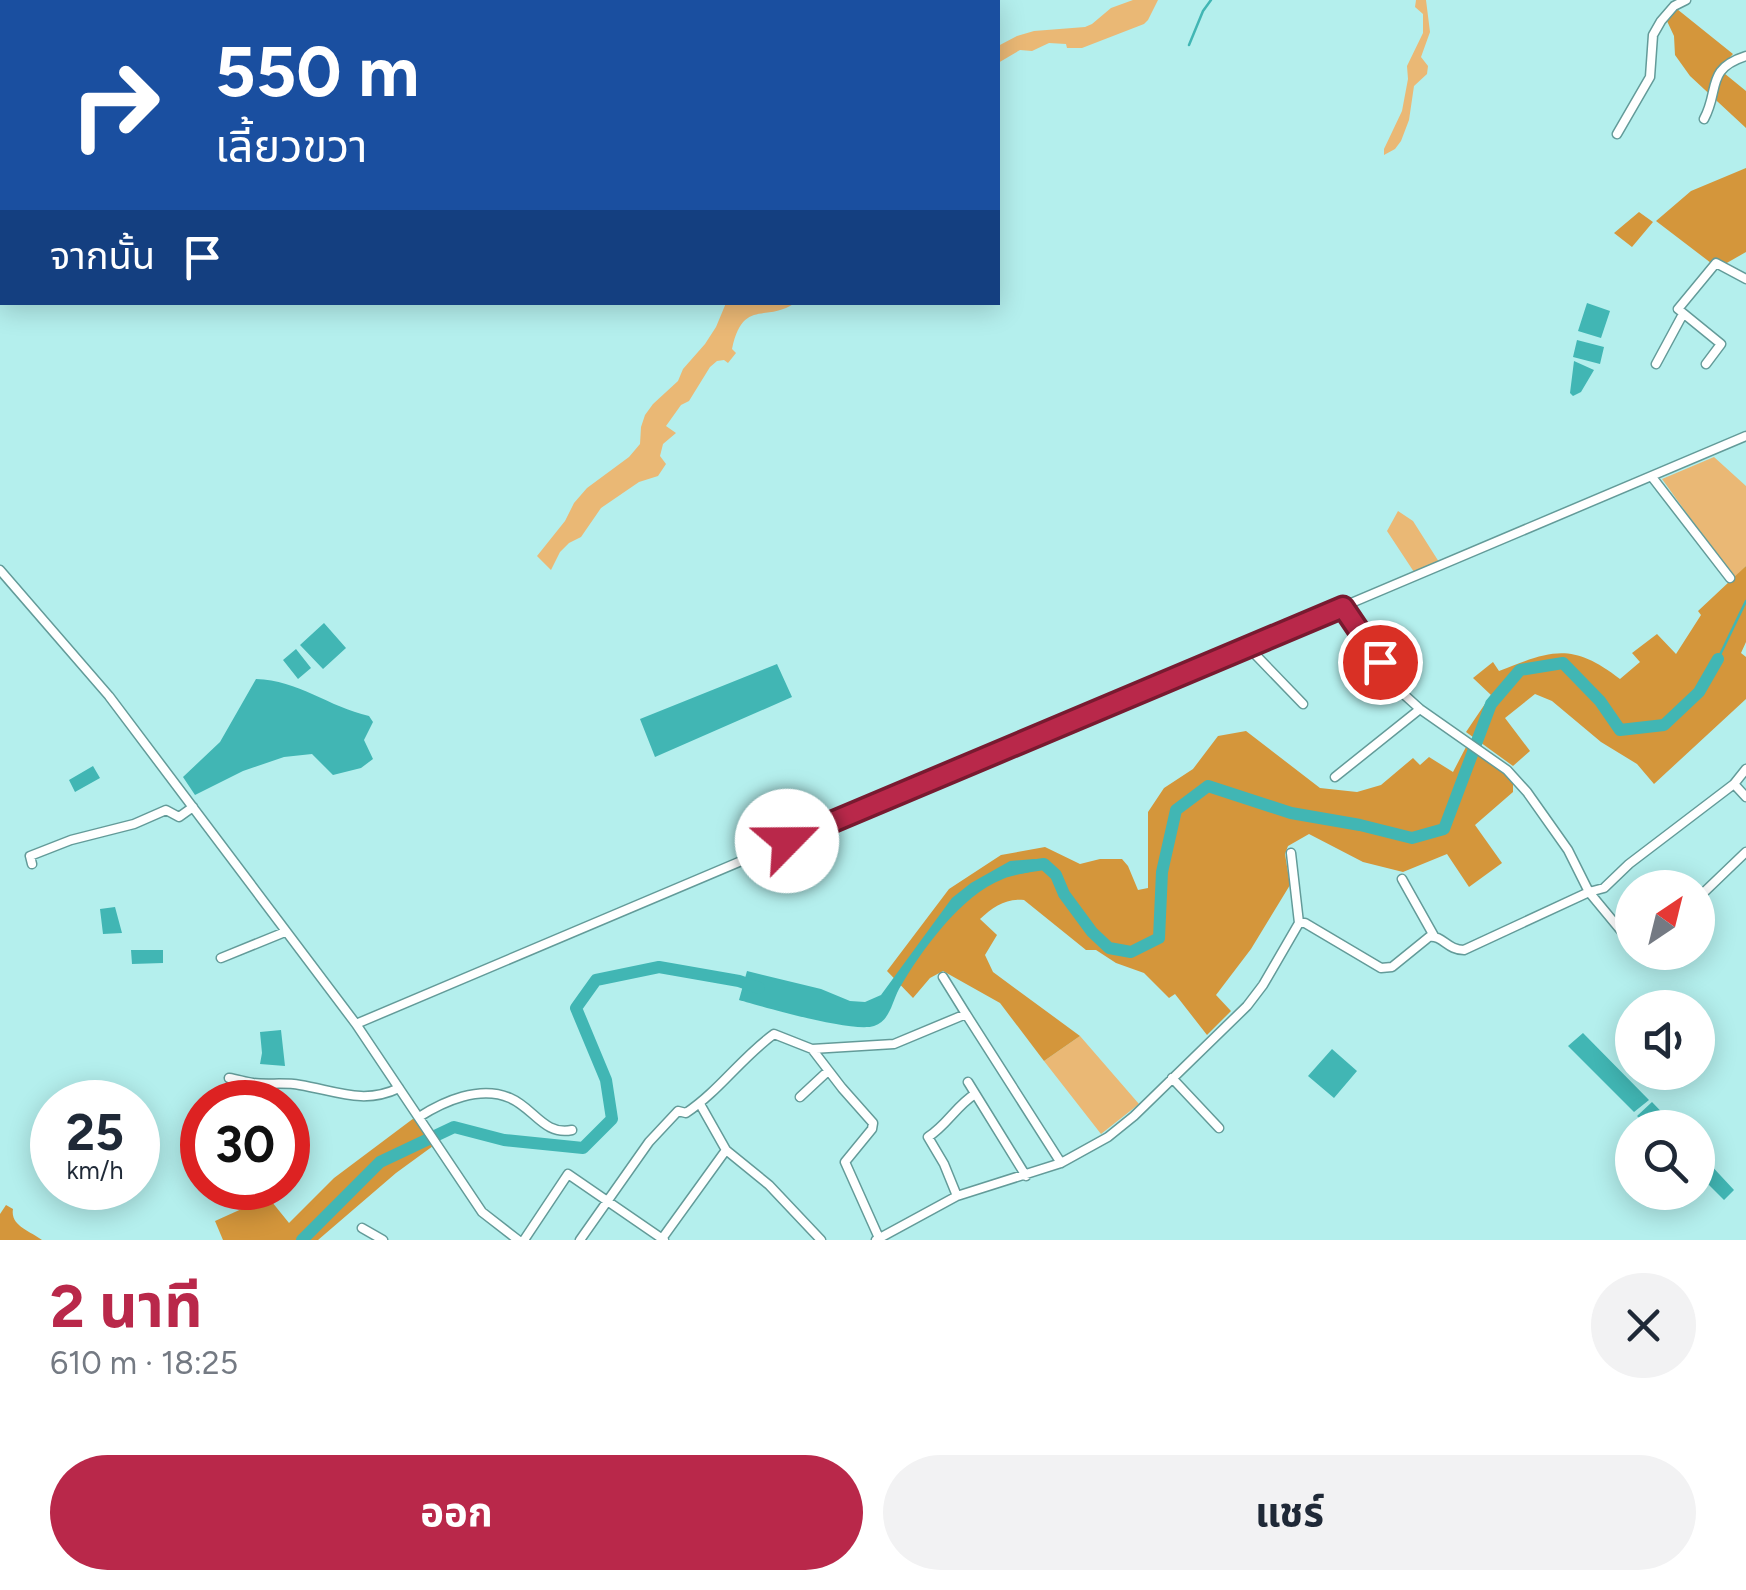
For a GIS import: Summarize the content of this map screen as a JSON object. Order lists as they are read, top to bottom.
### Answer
{
  "north": "top right",
  "page": {
    "turn": ["550 m", "เลี้ยวขวา"],
    "then": "จากนั้น",
    "speed": "25 km/h",
    "limit": "30",
    "heading": ["2 นาที", "610 m · 18:25"],
    "buttons": ["ออก", "แชร์"]
  }
}
